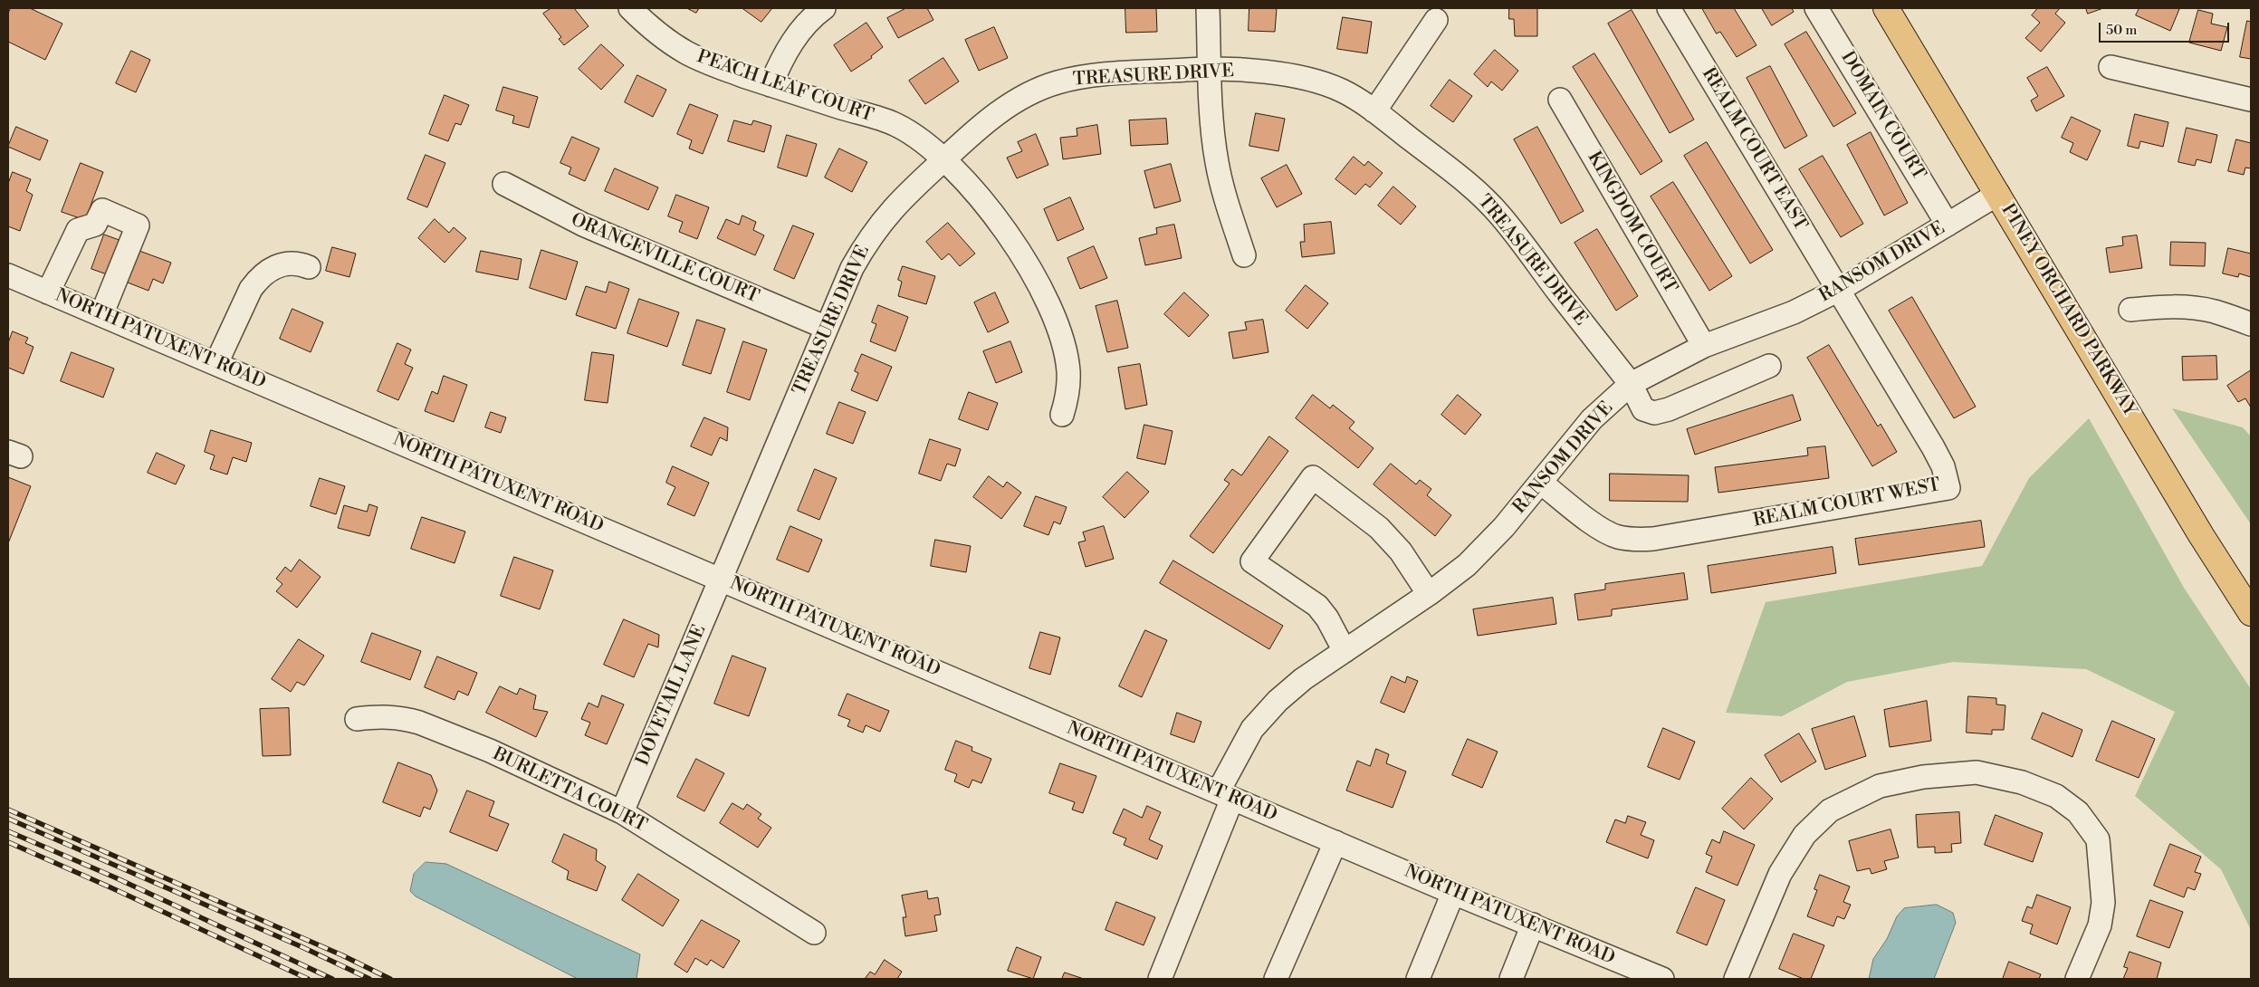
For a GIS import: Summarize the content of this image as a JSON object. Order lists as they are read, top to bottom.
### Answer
{
  "streets": {
    "main road": ["PINEY ORCHARD PARKWAY"],
    "street": [
      "TREASURE DRIVE",
      "PEACH LEAF COURT",
      "DOMAIN COURT",
      "REALM COURT EAST",
      "KINGDOM COURT",
      "ORANGEVILLE COURT",
      "RANSOM DRIVE",
      "NORTH PATUXENT ROAD",
      "REALM COURT WEST",
      "DOVETAIL LANE",
      "BURLETTA COURT"
    ]
  },
  "crossings": [
    ["TREASURE DRIVE", "PEACH LEAF COURT"],
    ["TREASURE DRIVE", "ORANGEVILLE COURT"],
    ["TREASURE DRIVE", "RANSOM DRIVE"],
    ["TREASURE DRIVE", "NORTH PATUXENT ROAD"],
    ["TREASURE DRIVE", "DOVETAIL LANE"],
    ["DOMAIN COURT", "RANSOM DRIVE"],
    ["REALM COURT EAST", "RANSOM DRIVE"],
    ["REALM COURT EAST", "REALM COURT WEST"],
    ["KINGDOM COURT", "RANSOM DRIVE"],
    ["RANSOM DRIVE", "PINEY ORCHARD PARKWAY"],
    ["RANSOM DRIVE", "NORTH PATUXENT ROAD"],
    ["RANSOM DRIVE", "REALM COURT WEST"],
    ["NORTH PATUXENT ROAD", "DOVETAIL LANE"],
    ["DOVETAIL LANE", "BURLETTA COURT"]
  ],
  "scale_bar": "50 m"
}
